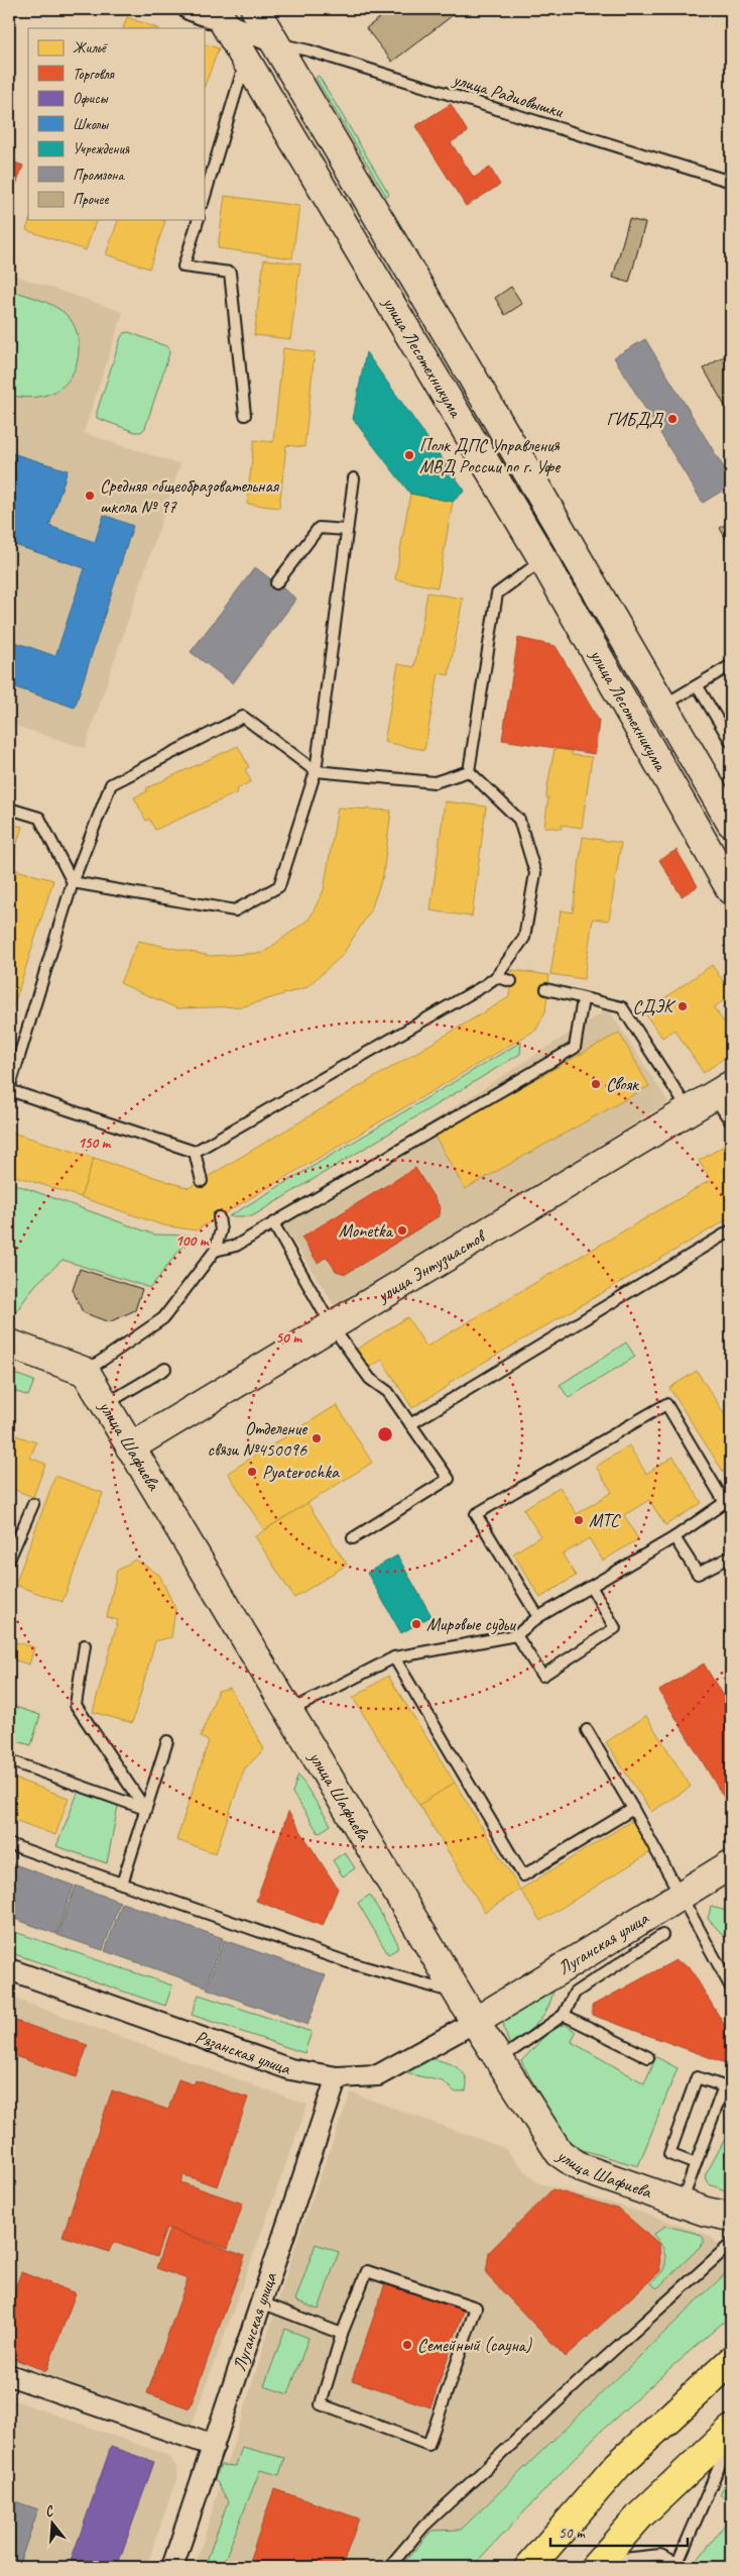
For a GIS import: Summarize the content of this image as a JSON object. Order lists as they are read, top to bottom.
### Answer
{
  "streets": {
    "street": [
      "улица Лесотехникума",
      "улица Энтузиастов",
      "улица Шафиева",
      "Луганская улица",
      "Рязанская улица"
    ],
    "lane": ["улица Радиовышки"]
  },
  "crossings": [
    ["улица Радиовышки", "улица Лесотехникума"],
    ["улица Энтузиастов", "улица Шафиева"],
    ["улица Шафиева", "Луганская улица"],
    ["улица Шафиева", "Рязанская улица"],
    ["Луганская улица", "Рязанская улица"]
  ],
  "places": [
    "ГИБДД",
    "Полк ДПС Управления МВД России по г. Уфе",
    "Средняя общеобразовательная школа № 97",
    "СДЭК",
    "Свояк",
    "Monetka",
    "Отделение связи №450096",
    "Pyaterochka",
    "МТС",
    "Мировые судьи",
    "Семейный (сауна)"
  ],
  "legend": [
    "Жильё",
    "Торговля",
    "Офисы",
    "Школы",
    "Учреждения",
    "Промзона",
    "Прочее"
  ],
  "scale_bar": "50 m",
  "north": "top",
  "rings": ["150 m", "100 m", "50 m"]
}
